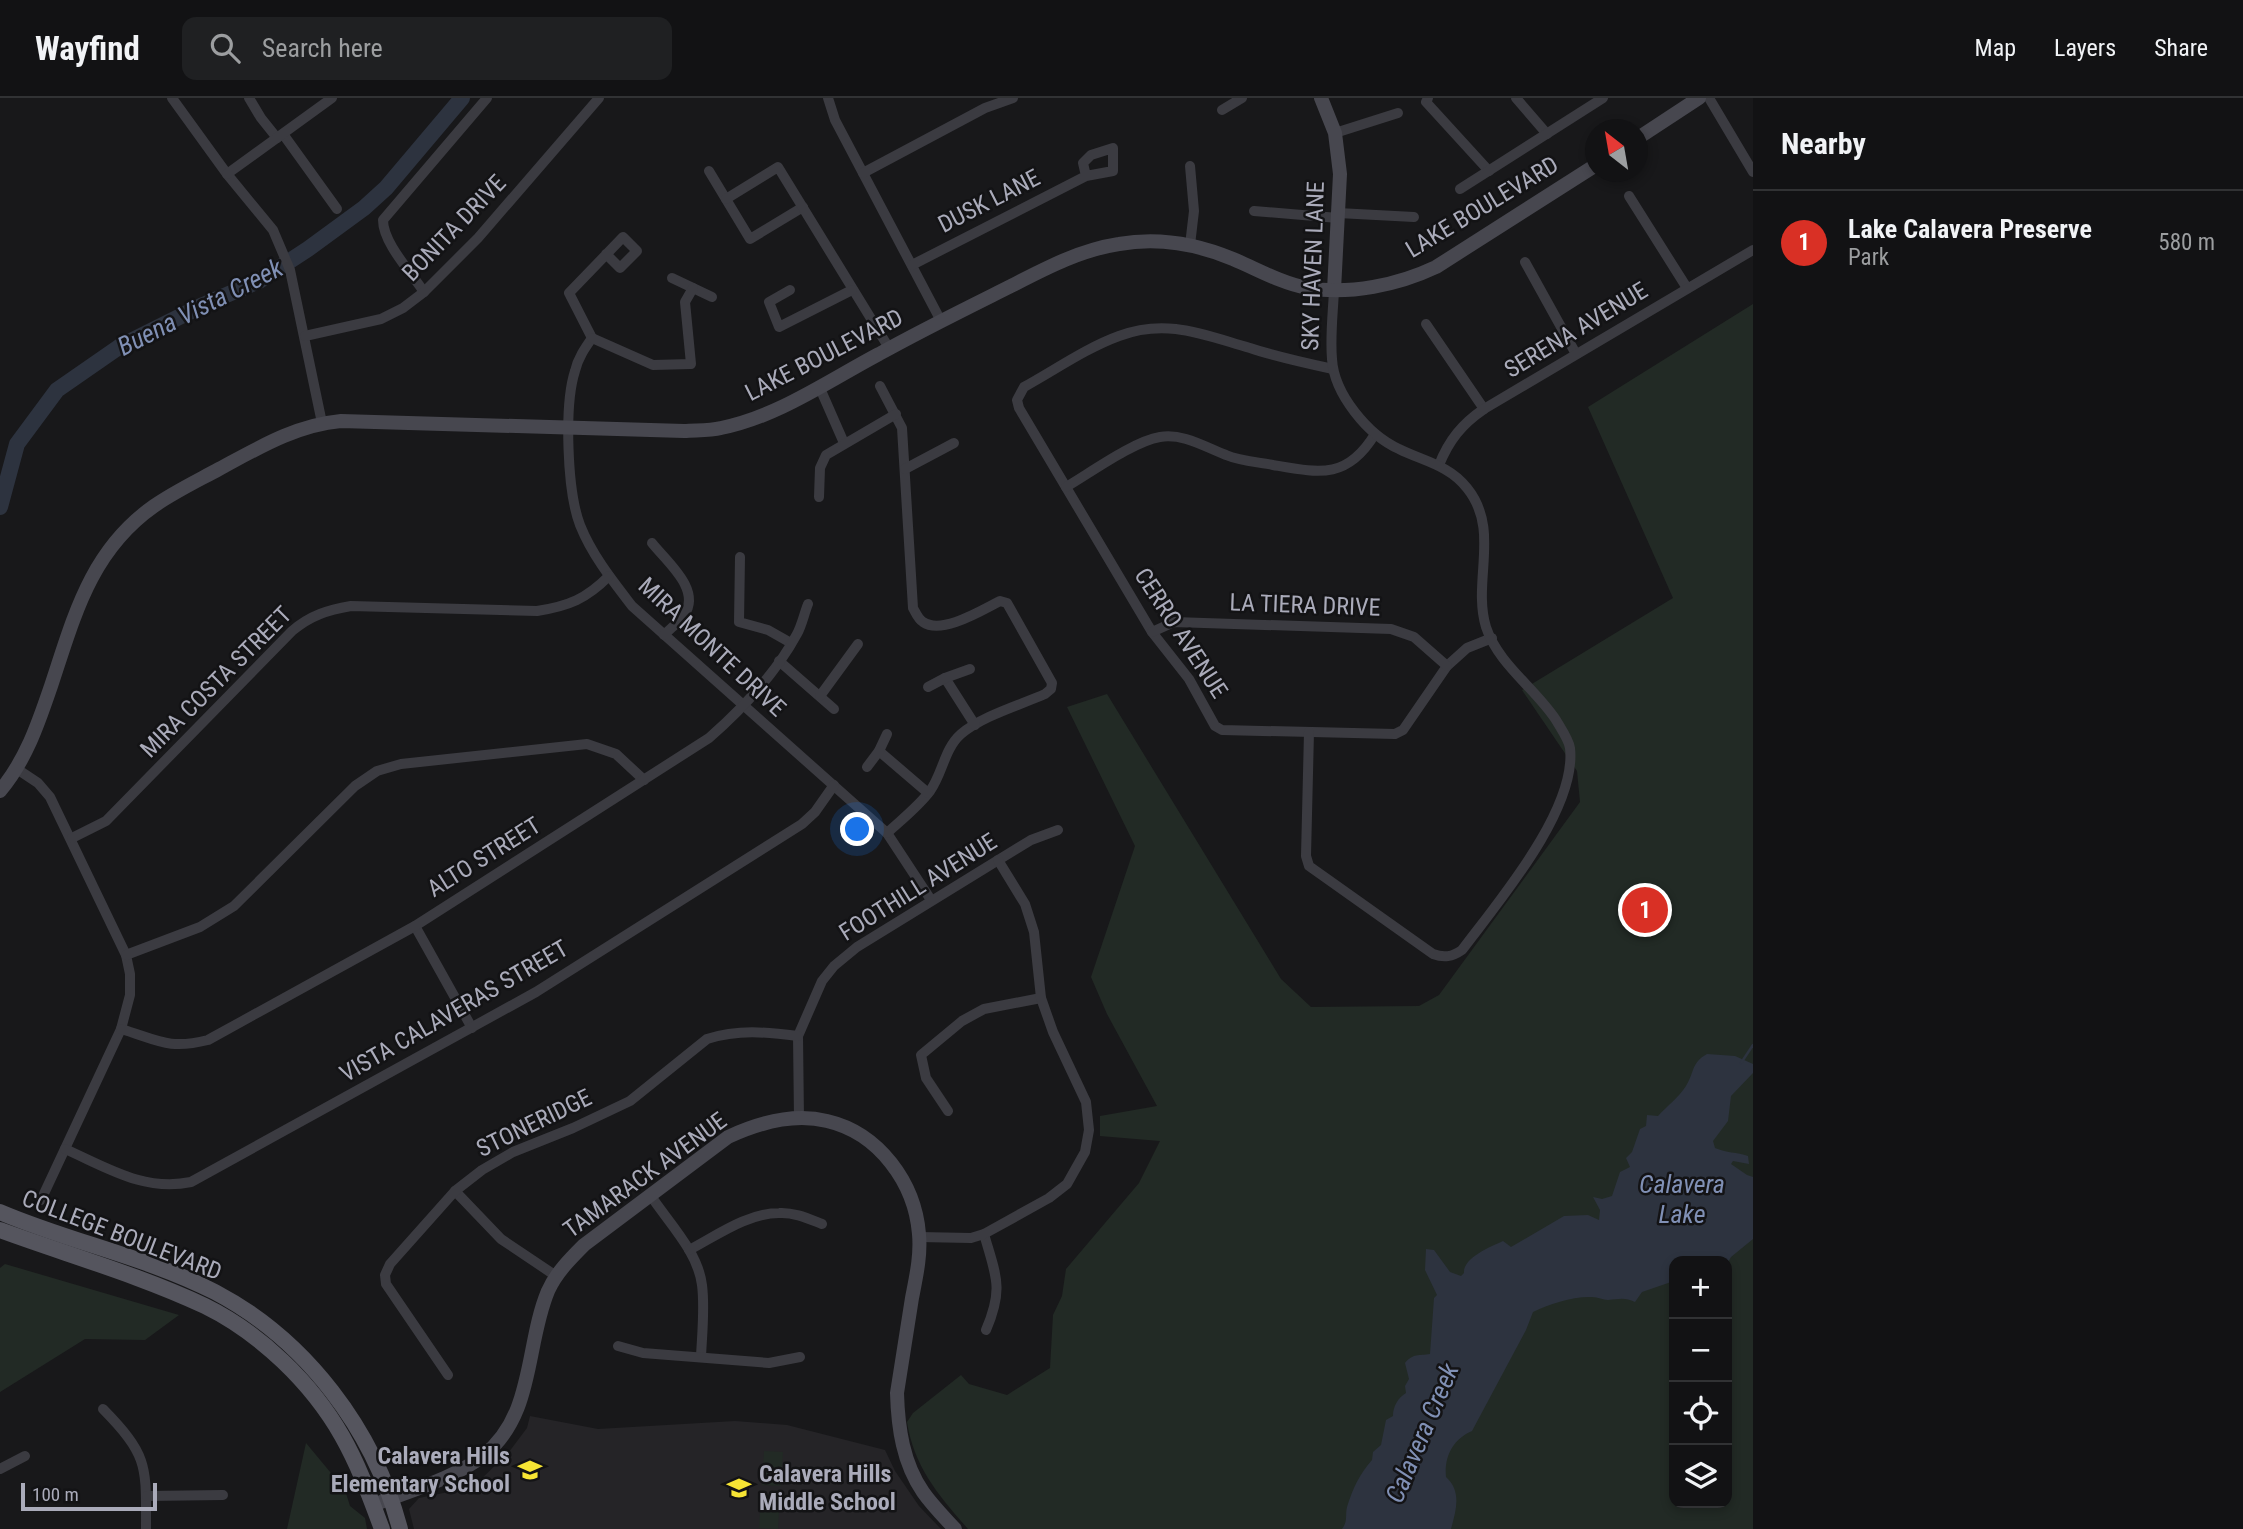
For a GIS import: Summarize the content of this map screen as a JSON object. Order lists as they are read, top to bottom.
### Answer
{
  "streets": {
    "main road": [
      "LAKE BOULEVARD",
      "SKY HAVEN LANE",
      "TAMARACK AVENUE",
      "COLLEGE BOULEVARD"
    ],
    "street": [
      "DUSK LANE",
      "BONITA DRIVE",
      "SERENA AVENUE",
      "LA TIERA DRIVE",
      "CERRO AVENUE",
      "MIRA MONTE DRIVE",
      "MIRA COSTA STREET",
      "ALTO STREET",
      "FOOTHILL AVENUE",
      "VISTA CALAVERAS STREET",
      "STONERIDGE"
    ]
  },
  "crossings": [
    ["LAKE BOULEVARD", "SKY HAVEN LANE"],
    ["LAKE BOULEVARD", "MIRA MONTE DRIVE"],
    ["SKY HAVEN LANE", "SERENA AVENUE"],
    ["SKY HAVEN LANE", "CERRO AVENUE"],
    ["LA TIERA DRIVE", "CERRO AVENUE"],
    ["MIRA MONTE DRIVE", "MIRA COSTA STREET"],
    ["MIRA MONTE DRIVE", "ALTO STREET"],
    ["MIRA MONTE DRIVE", "FOOTHILL AVENUE"],
    ["MIRA MONTE DRIVE", "VISTA CALAVERAS STREET"],
    ["FOOTHILL AVENUE", "STONERIDGE"],
    ["FOOTHILL AVENUE", "TAMARACK AVENUE"],
    ["TAMARACK AVENUE", "COLLEGE BOULEVARD"]
  ],
  "water": ["Buena Vista Creek", "Calavera Lake", "Calavera Creek"],
  "places": {
    "school or university": ["Calavera Hills Elementary School", "Calavera Hills Middle School"]
  },
  "scale_bar": "100 m",
  "north": "top left",
  "page": {
    "header": "Wayfind",
    "search": "Search here",
    "nav": ["Map", "Layers", "Share"],
    "heading": "Nearby",
    "list": [
      {
        "mark": "1",
        "name": "Lake Calavera Preserve",
        "note": "Park",
        "value": "580 m"
      }
    ],
    "pins": "1",
    "map_buttons": ["+", "−"],
    "scale": "100 m"
  }
}
